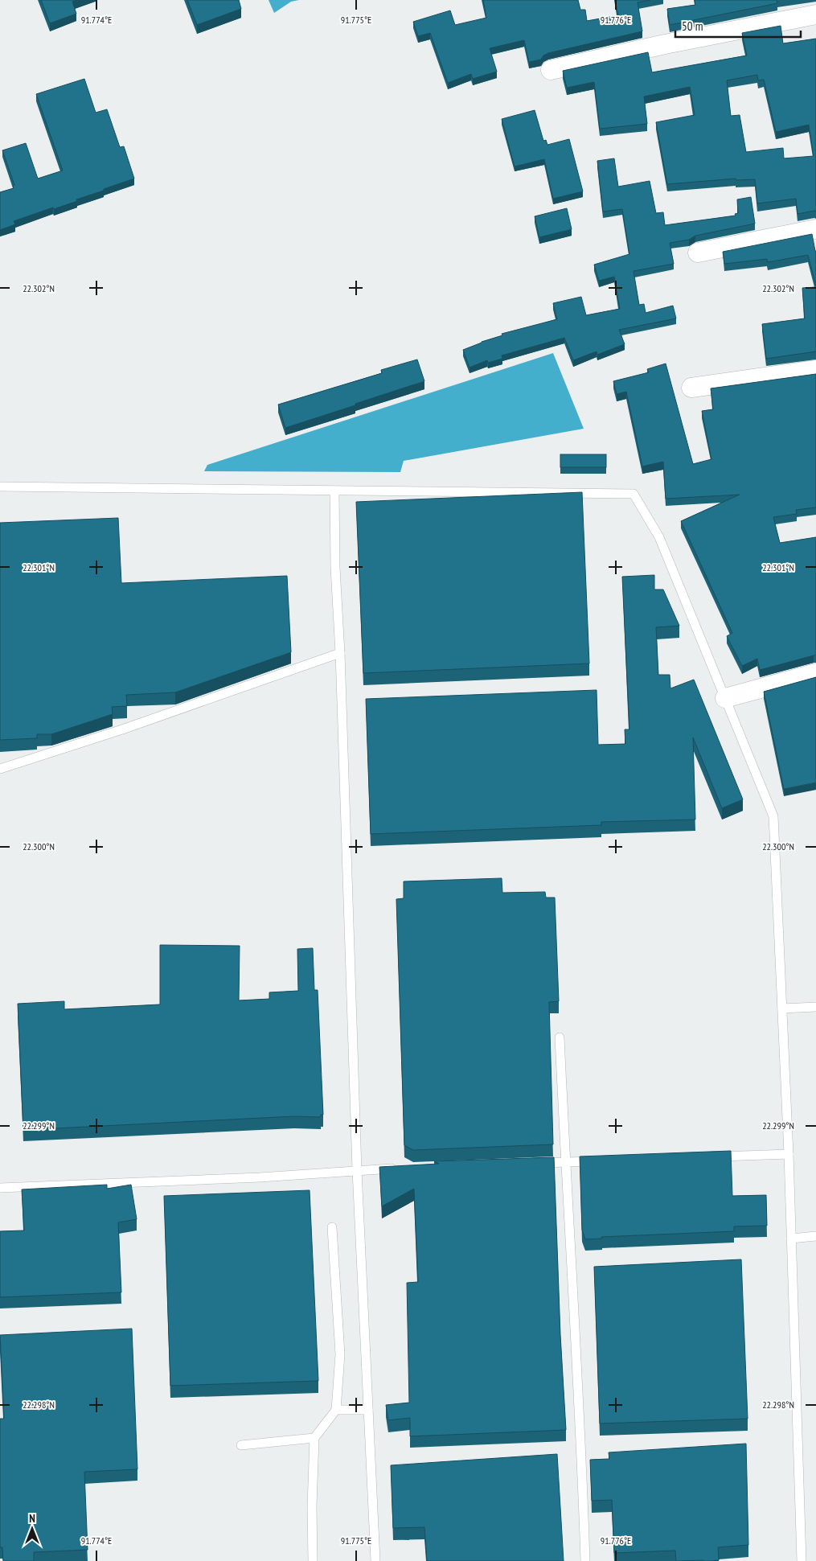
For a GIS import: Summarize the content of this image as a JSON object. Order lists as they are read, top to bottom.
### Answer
{
  "scale_bar": "50 m",
  "north": "top",
  "coordinates": [
    "91.774°E",
    "91.775°E",
    "91.776°E",
    "22.302°N",
    "22.301°N",
    "22.300°N",
    "22.299°N",
    "22.298°N"
  ]
}
